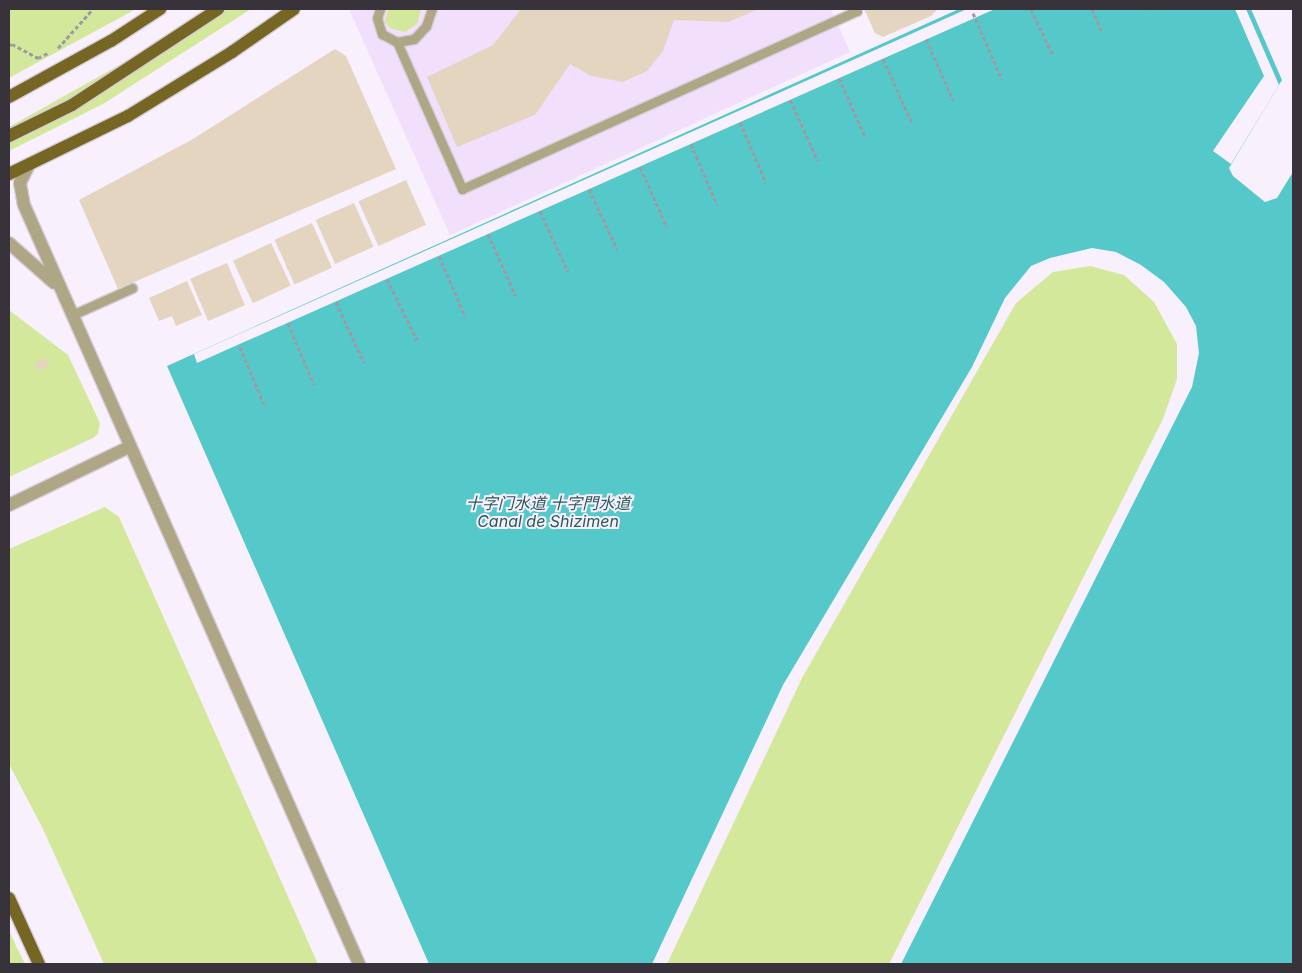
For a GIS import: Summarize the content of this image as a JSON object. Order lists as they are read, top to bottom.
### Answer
{
  "water": ["十字门水道 十字門水道 Canal de Shizimen"]
}
